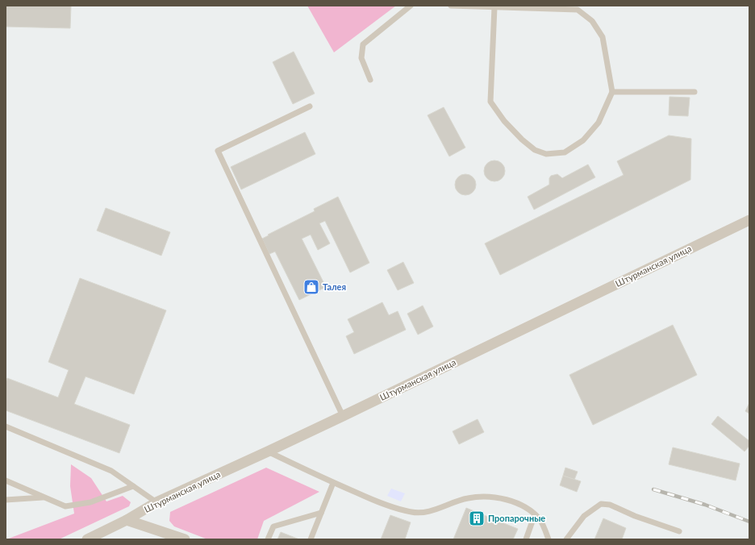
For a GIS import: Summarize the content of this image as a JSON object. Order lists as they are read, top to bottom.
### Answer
{
  "streets": {
    "street": ["Штурманская улица"]
  },
  "places": {
    "shop": ["Талея"],
    "building": ["Пропарочные"]
  }
}
